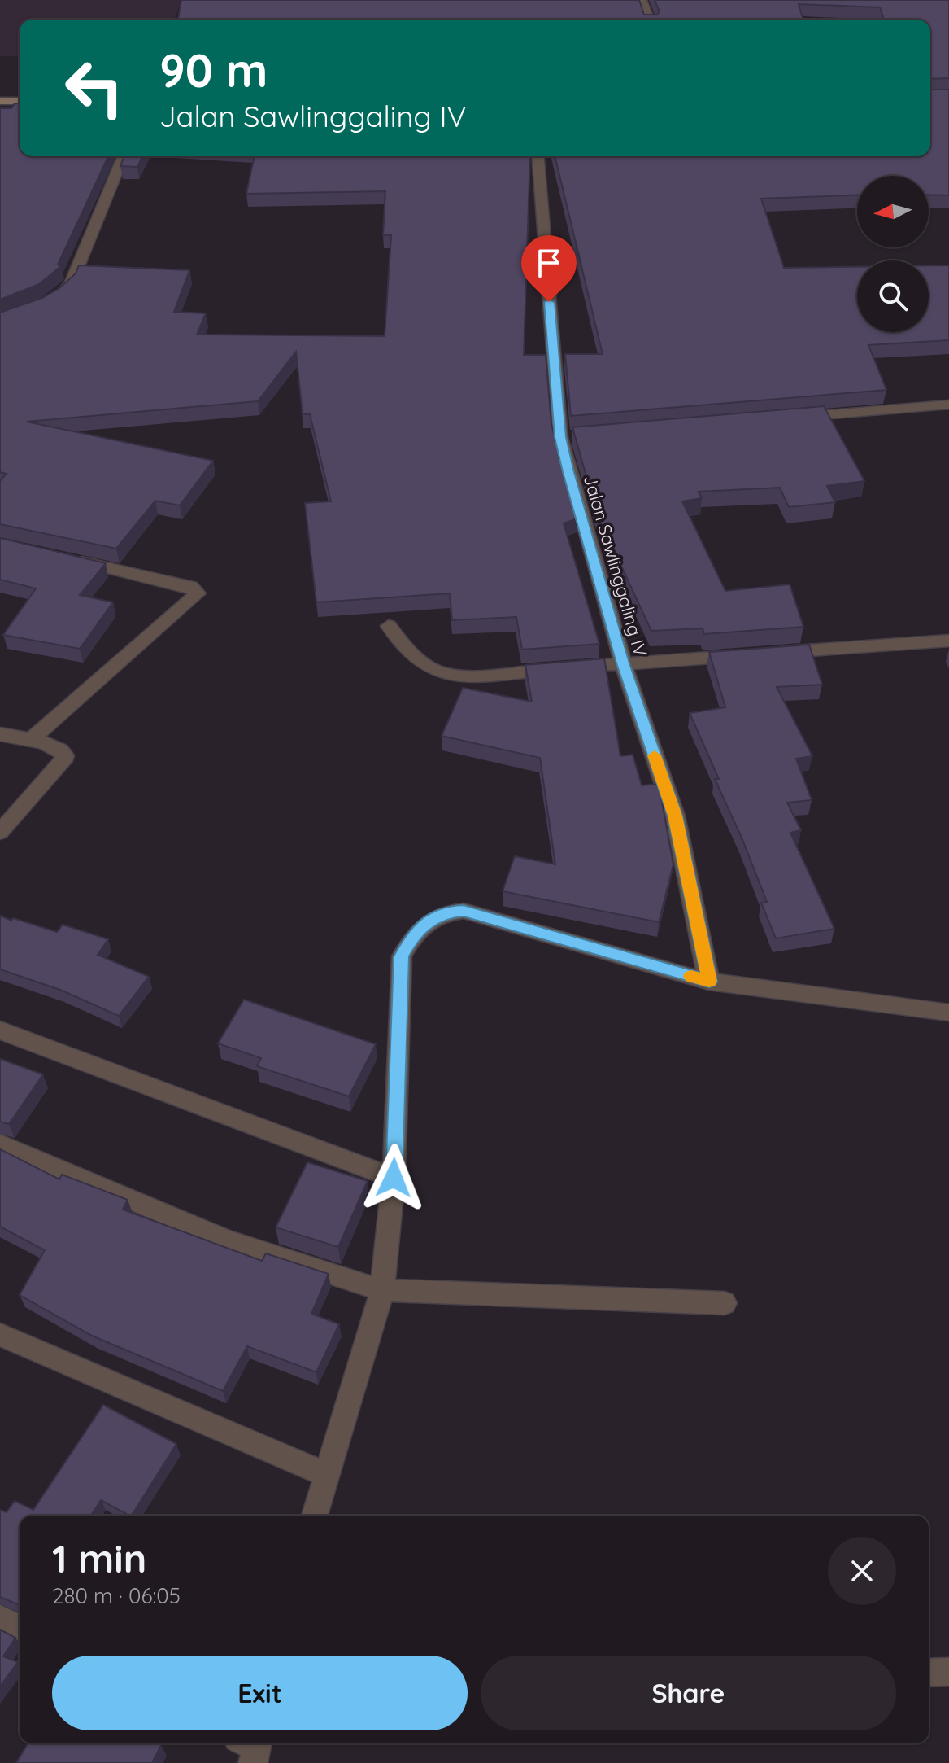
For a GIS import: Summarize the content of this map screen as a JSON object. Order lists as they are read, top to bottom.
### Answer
{
  "streets": {
    "street": ["Jalan Sawlinggaling IV"]
  },
  "north": "left",
  "page": {
    "turn": ["90 m", "Jalan Sawlinggaling IV"],
    "heading": ["1 min", "280 m · 06:05"],
    "buttons": ["Exit", "Share"]
  }
}
